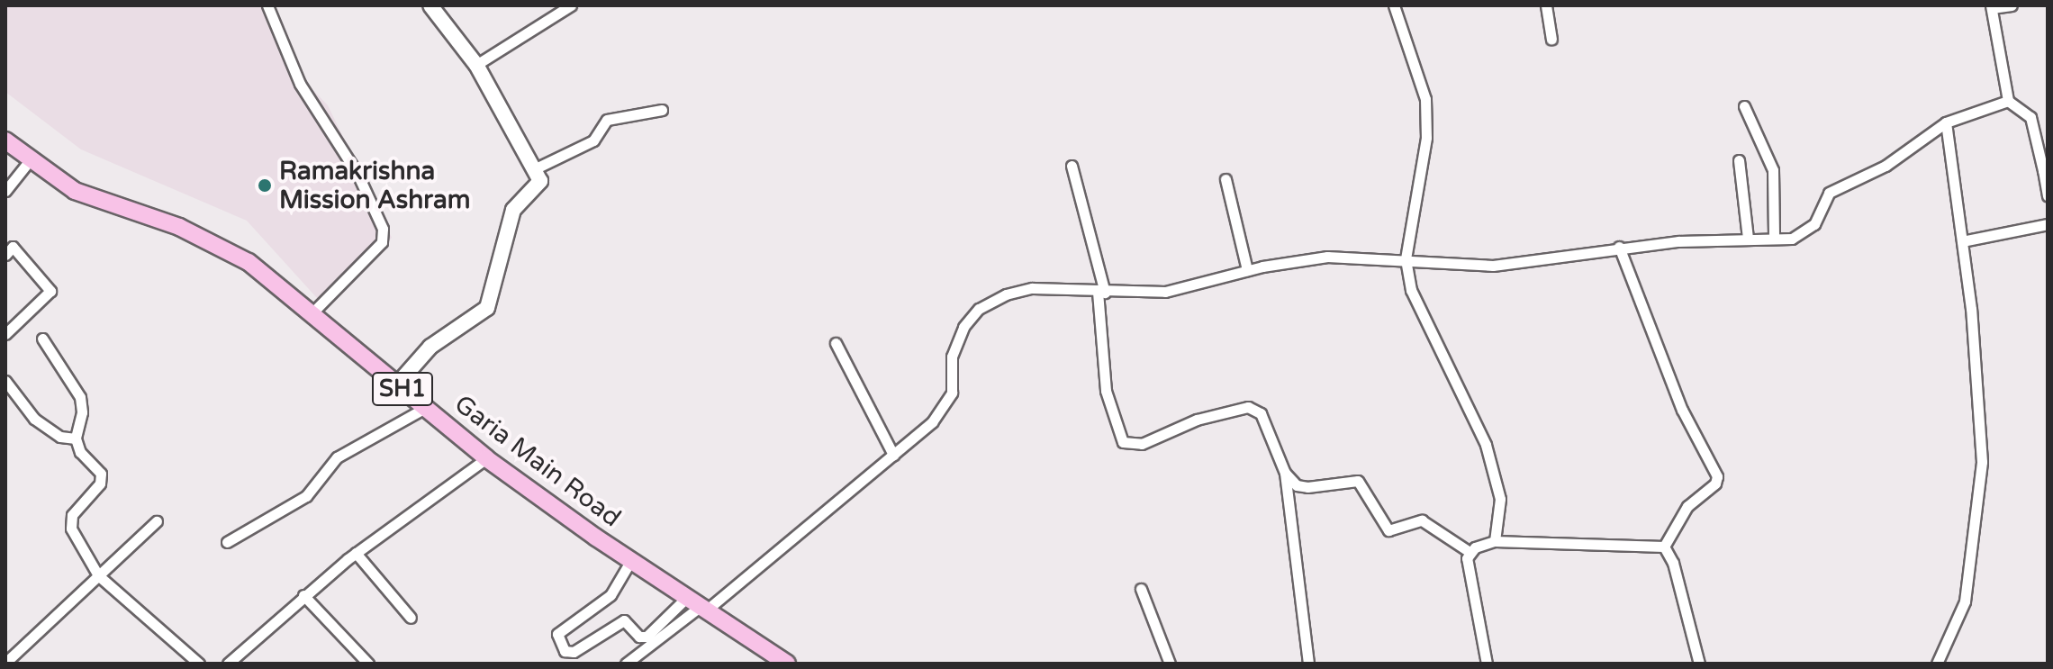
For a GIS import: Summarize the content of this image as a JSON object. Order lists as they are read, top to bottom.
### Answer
{
  "streets": {
    "main road": ["SH1", "Garia Main Road"]
  },
  "places": ["Ramakrishna Mission Ashram"]
}
